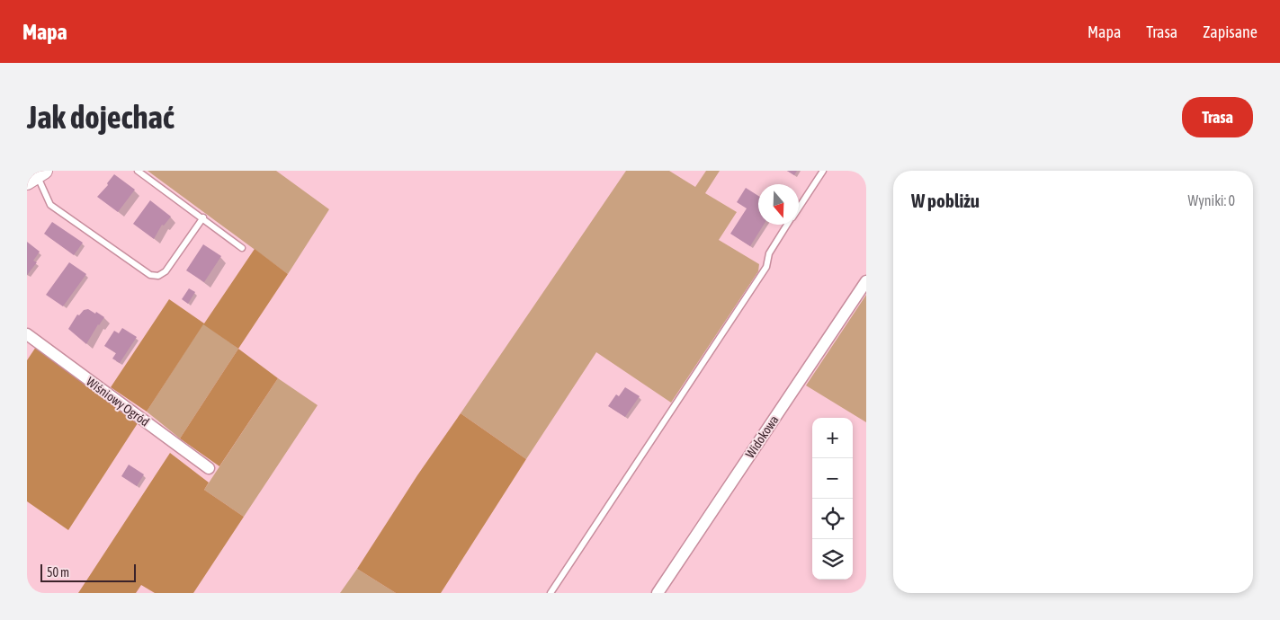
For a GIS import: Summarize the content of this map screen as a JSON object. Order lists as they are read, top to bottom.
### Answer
{
  "streets": {
    "street": ["Wiśniowy Ogród", "Widokowa"]
  },
  "scale_bar": "50 m",
  "north": "bottom",
  "page": {
    "header": "Mapa",
    "nav": ["Mapa", "Trasa", "Zapisane"],
    "buttons": "Trasa",
    "title": "Jak dojechać",
    "heading": ["W pobliżu", "Wyniki: 0"],
    "map_buttons": ["+", "−"],
    "scale": "50 m"
  }
}
